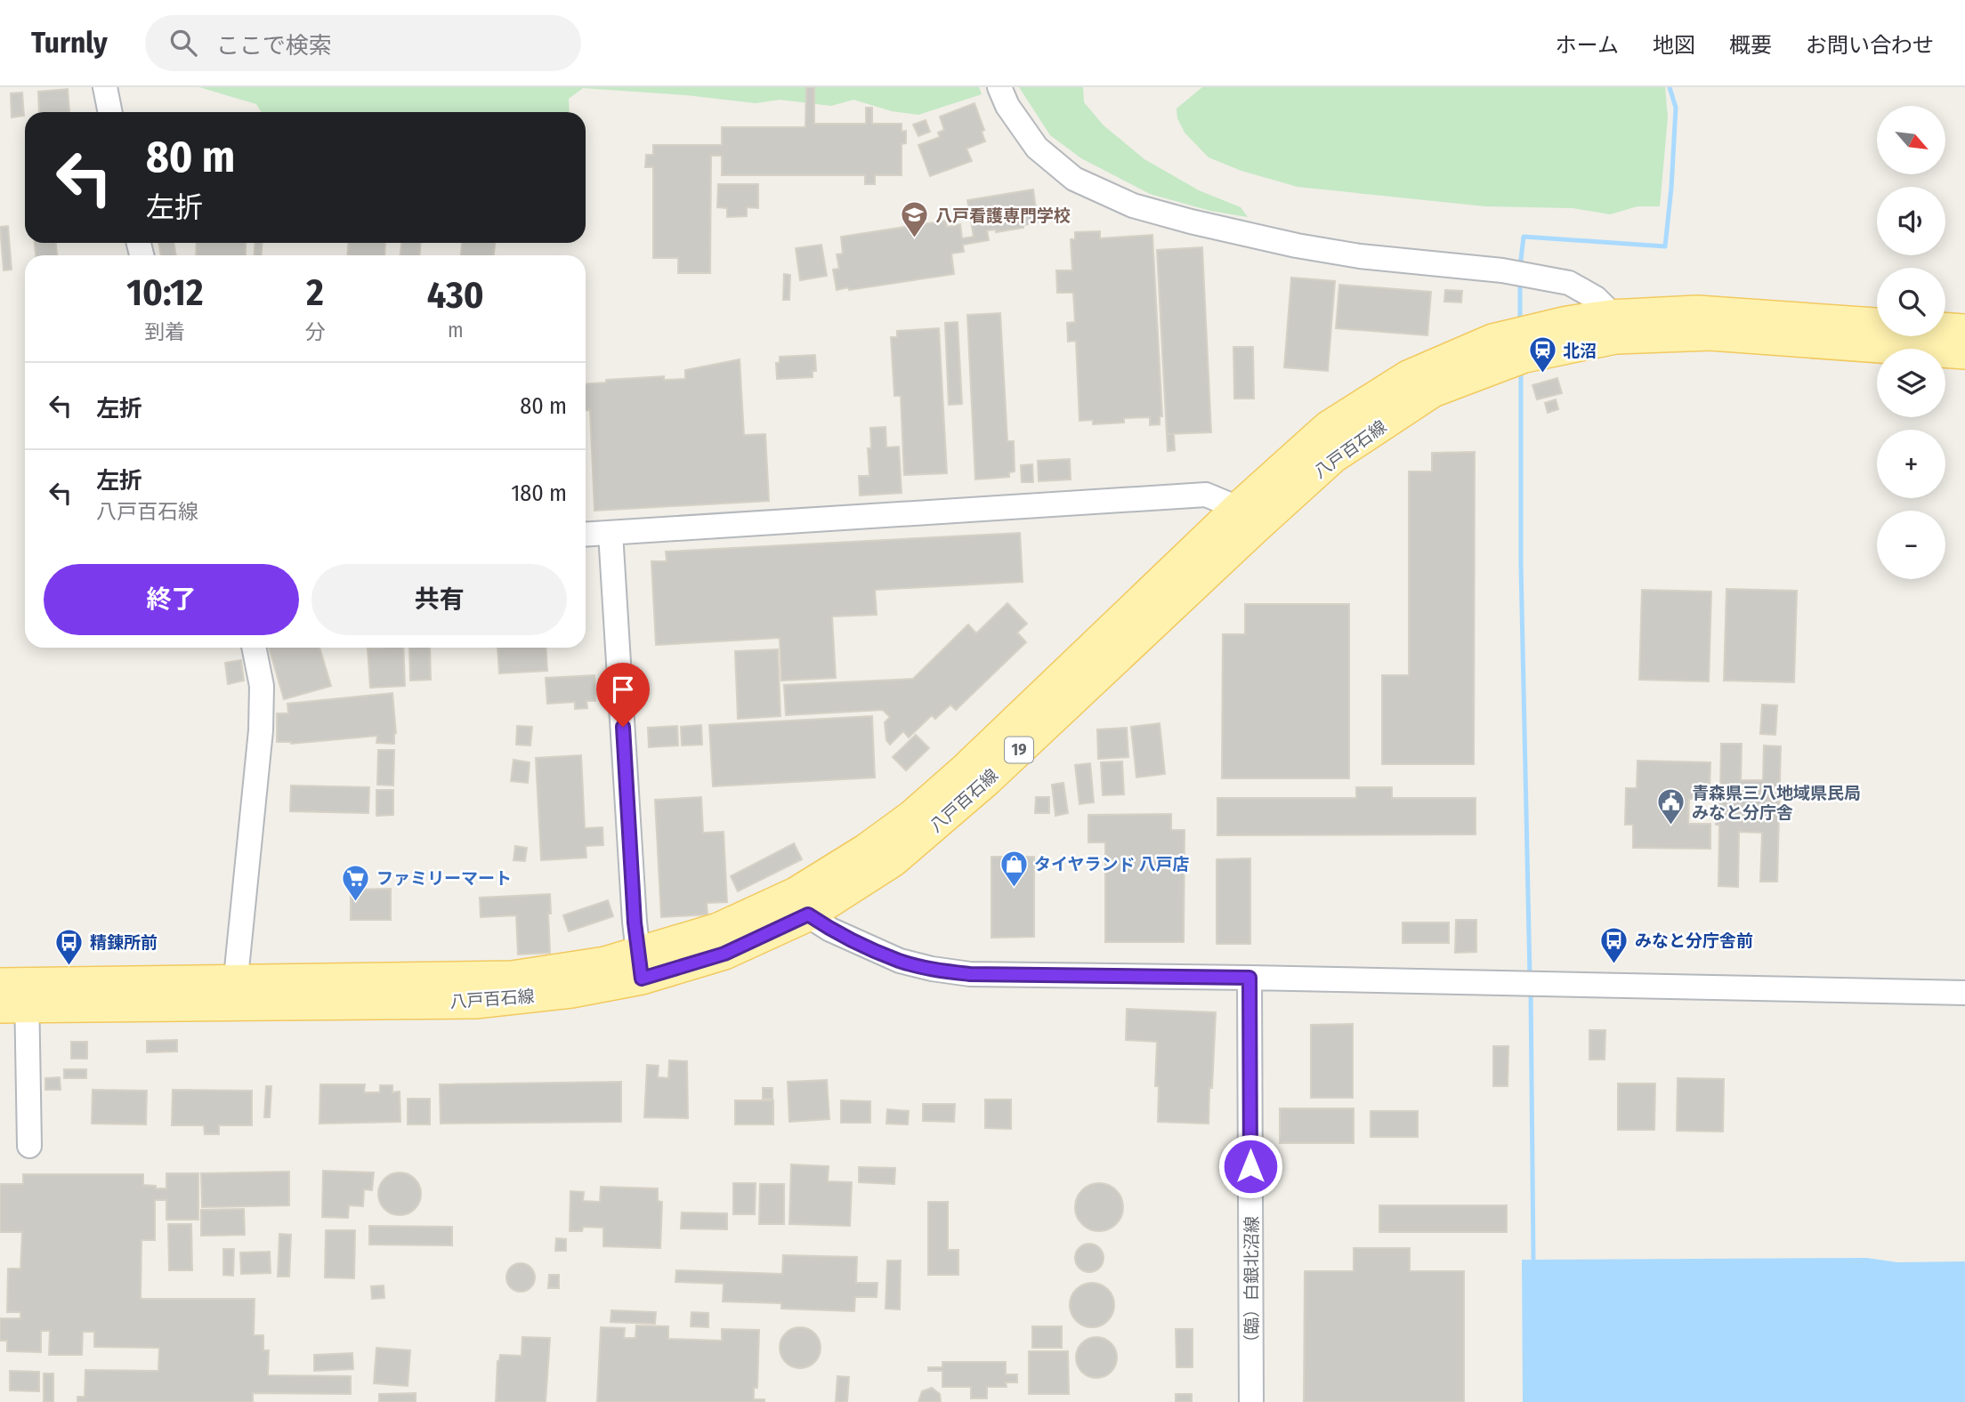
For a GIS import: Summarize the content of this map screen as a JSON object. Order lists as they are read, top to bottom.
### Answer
{
  "streets": {
    "main road": ["八戸百石線", "19"],
    "street": ["（臨）白銀北沼線"]
  },
  "places": {
    "school or university": ["八戸看護専門学校"],
    "station": ["北沼"],
    "public building": ["青森県三八地域県民局 みなと分庁舎"],
    "shop": ["タイヤランド 八戸店"],
    "supermarket": ["ファミリーマート"],
    "bus stop": ["みなと分庁舎前", "精錬所前"]
  },
  "north": "bottom right",
  "page": {
    "header": "Turnly",
    "search": "ここで検索",
    "nav": [
      "ホーム",
      "地図",
      "概要",
      "お問い合わせ"
    ],
    "map_buttons": ["+", "−"],
    "turn": ["80 m", "左折"],
    "eta": [
      "10:12",
      "到着",
      "2",
      "分",
      "430",
      "m"
    ],
    "list": [
      {
        "name": "左折",
        "value": "80 m"
      },
      {
        "name": "左折",
        "note": "八戸百石線",
        "value": "180 m"
      }
    ],
    "buttons": ["終了", "共有"]
  }
}
